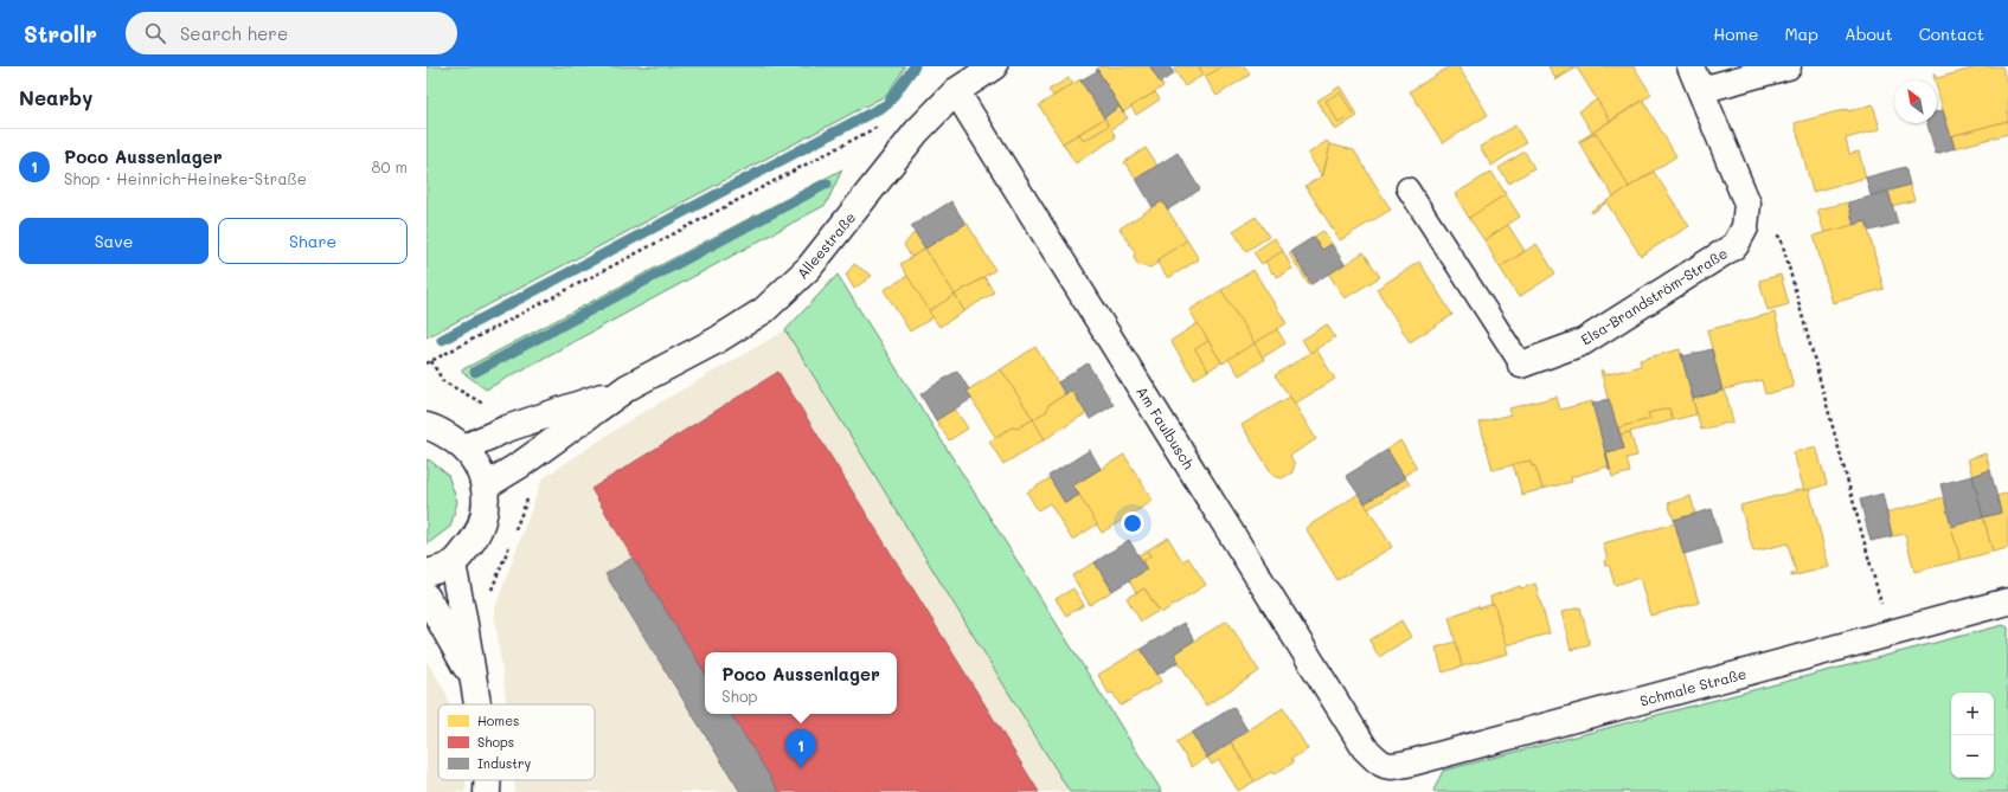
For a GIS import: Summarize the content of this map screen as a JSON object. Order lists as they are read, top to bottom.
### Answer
{
  "streets": {
    "street": [
      "Alleestraße",
      "Elsa-Brandström-Straße",
      "Am Faulbusch",
      "Schmale Straße"
    ]
  },
  "crossings": [
    ["Alleestraße", "Am Faulbusch"],
    ["Am Faulbusch", "Schmale Straße"]
  ],
  "legend": ["Homes", "Shops", "Industry"],
  "north": "top left",
  "page": {
    "header": "Strollr",
    "search": "Search here",
    "nav": [
      "Home",
      "Map",
      "About",
      "Contact"
    ],
    "heading": "Nearby",
    "list": [
      {
        "mark": "1",
        "name": "Poco Aussenlager",
        "note": "Shop · Heinrich-Heineke-Straße",
        "value": "80 m"
      }
    ],
    "buttons": ["Save", "Share"],
    "popup": ["Poco Aussenlager", "Shop"],
    "map_buttons": ["+", "−"],
    "pins": "1"
  }
}
